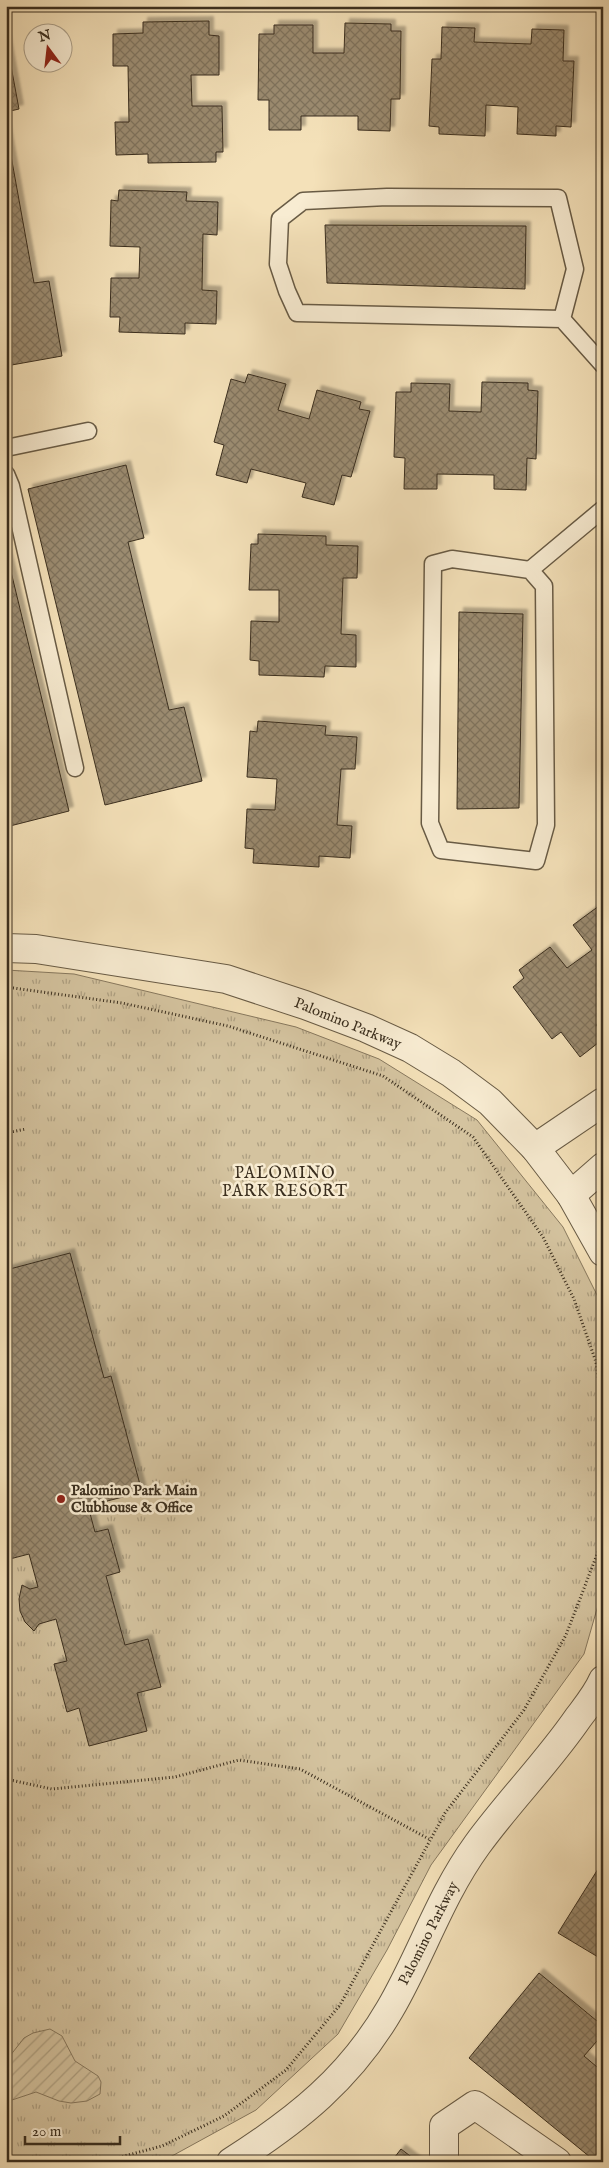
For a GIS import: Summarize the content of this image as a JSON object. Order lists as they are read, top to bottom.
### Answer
{
  "streets": {
    "street": ["Palomino Parkway"]
  },
  "districts": ["PALOMINO PARK RESORT"],
  "places": ["Palomino Park Main Clubhouse & Office"],
  "scale_bar": "20 m",
  "north": "top"
}
